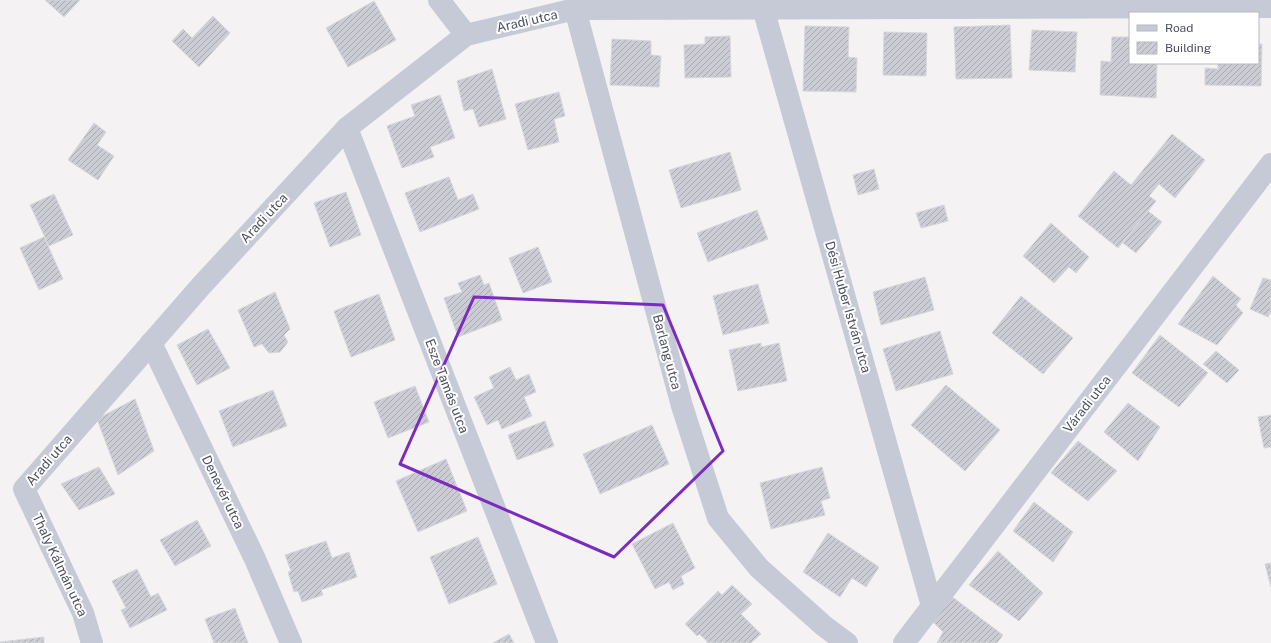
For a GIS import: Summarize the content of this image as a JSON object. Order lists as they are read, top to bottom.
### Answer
{
  "streets": {
    "street": [
      "Aradi utca",
      "Dési Huber István utca",
      "Barlang utca",
      "Esze Tamás utca",
      "Váradi utca",
      "Denevér utca",
      "Thaly Kálmán utca"
    ]
  },
  "crossings": [
    ["Aradi utca", "Dési Huber István utca"],
    ["Aradi utca", "Barlang utca"],
    ["Aradi utca", "Esze Tamás utca"],
    ["Aradi utca", "Denevér utca"],
    ["Aradi utca", "Thaly Kálmán utca"],
    ["Dési Huber István utca", "Váradi utca"]
  ],
  "legend": ["Road", "Building"]
}
